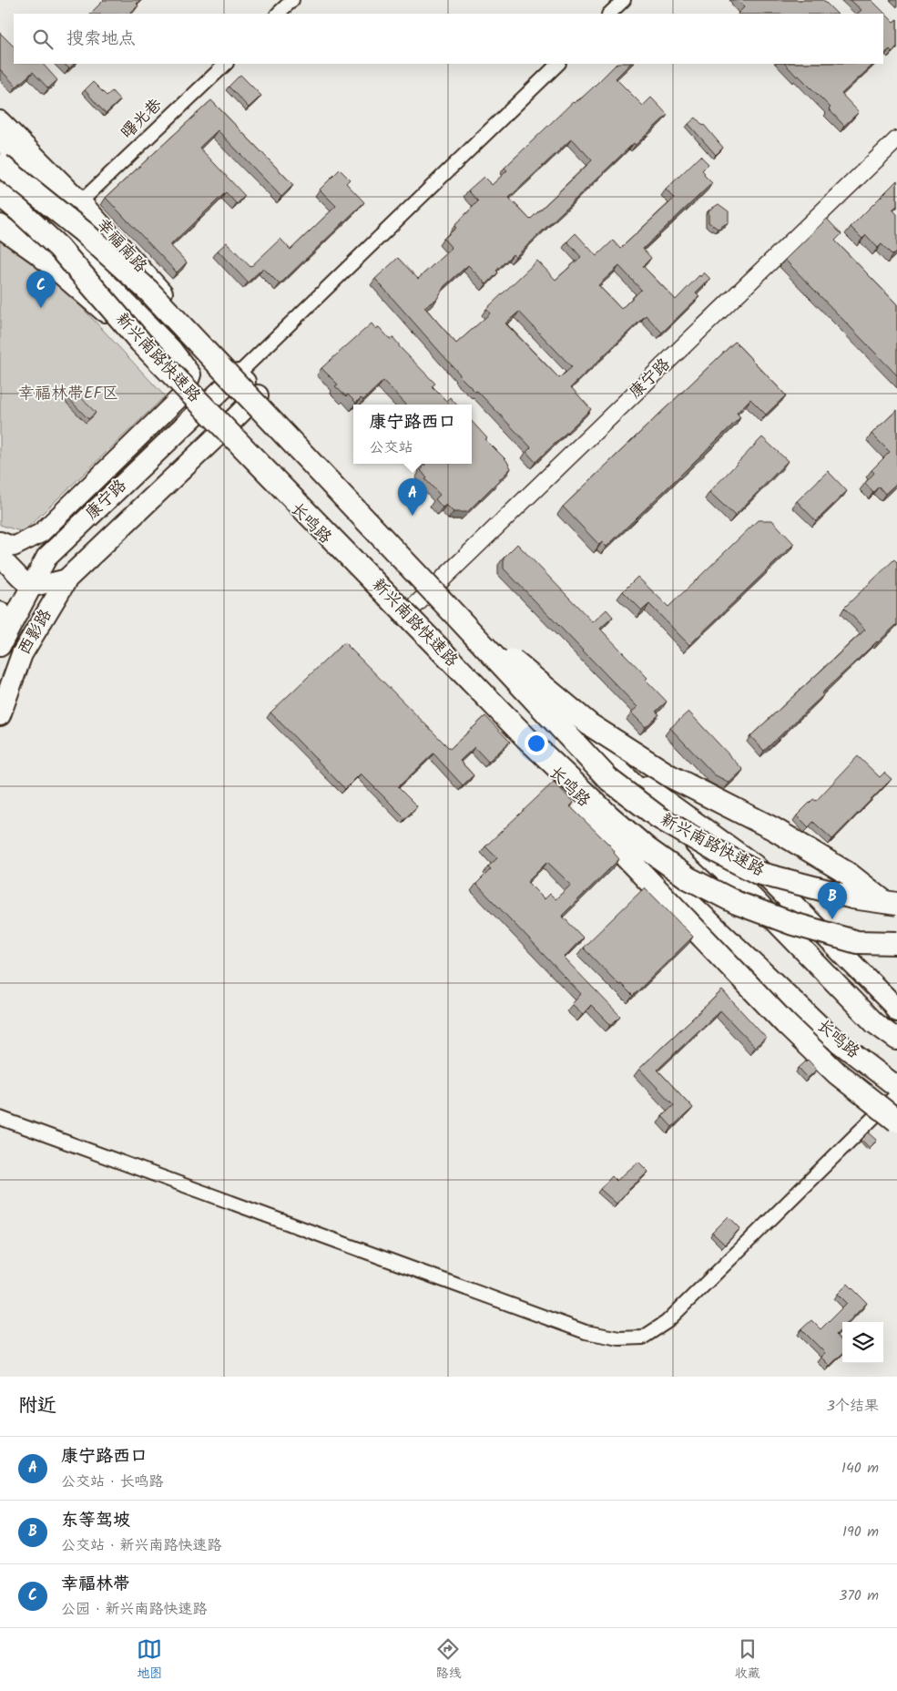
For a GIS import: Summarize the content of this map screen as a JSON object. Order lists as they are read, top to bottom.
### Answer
{
  "streets": {
    "highway": ["新兴南路快速路"],
    "main road": [
      "幸福南路",
      "康宁路",
      "长鸣路",
      "西影路"
    ],
    "street": ["曙光巷"]
  },
  "crossings": [
    ["曙光巷", "幸福南路"],
    ["幸福南路", "康宁路"],
    ["康宁路", "长鸣路"],
    ["长鸣路", "西影路"]
  ],
  "parks": ["幸福林带EF区"],
  "page": {
    "search": "搜索地点",
    "pins": ["C", "A", "B"],
    "popup": ["康宁路西口", "公交站"],
    "heading": ["附近", "3个结果"],
    "list": [
      {
        "mark": "A",
        "name": "康宁路西口",
        "note": "公交站 · 长鸣路",
        "value": "140 m"
      },
      {
        "mark": "B",
        "name": "东等驾坡",
        "note": "公交站 · 新兴南路快速路",
        "value": "190 m"
      },
      {
        "mark": "C",
        "name": "幸福林带",
        "note": "公园 · 新兴南路快速路",
        "value": "370 m"
      }
    ],
    "nav": ["地图", "路线", "收藏"]
  }
}
